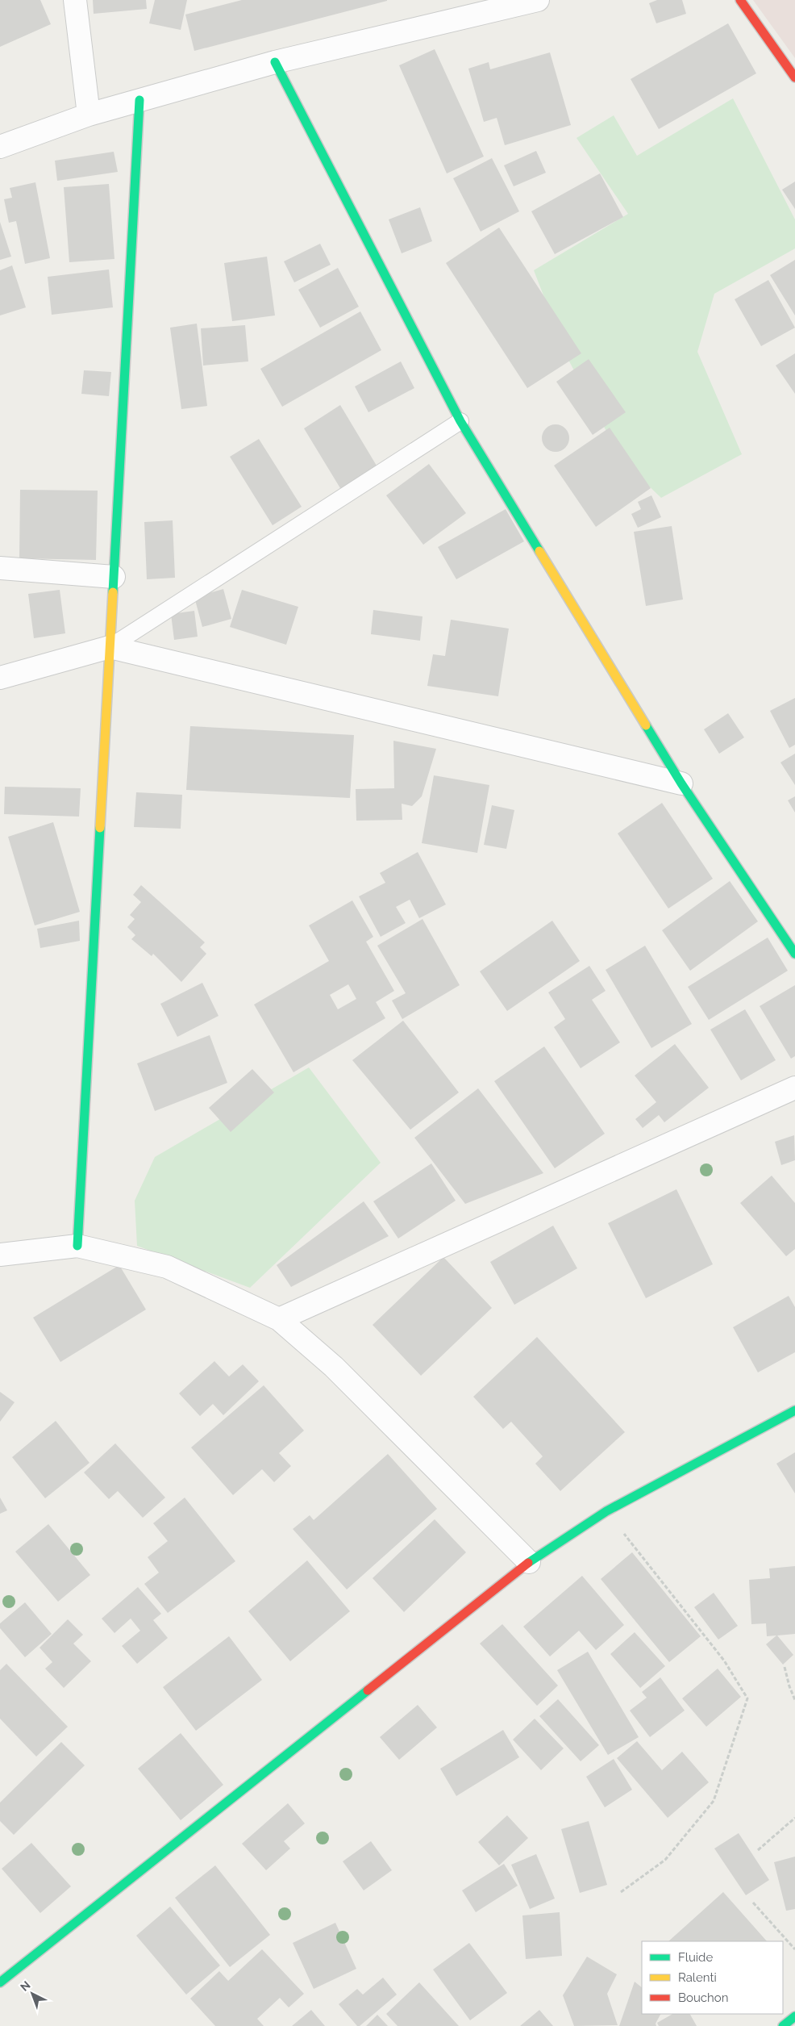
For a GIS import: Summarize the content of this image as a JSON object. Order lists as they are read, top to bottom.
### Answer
{
  "legend": ["Fluide", "Ralenti", "Bouchon"],
  "north": "top left"
}
